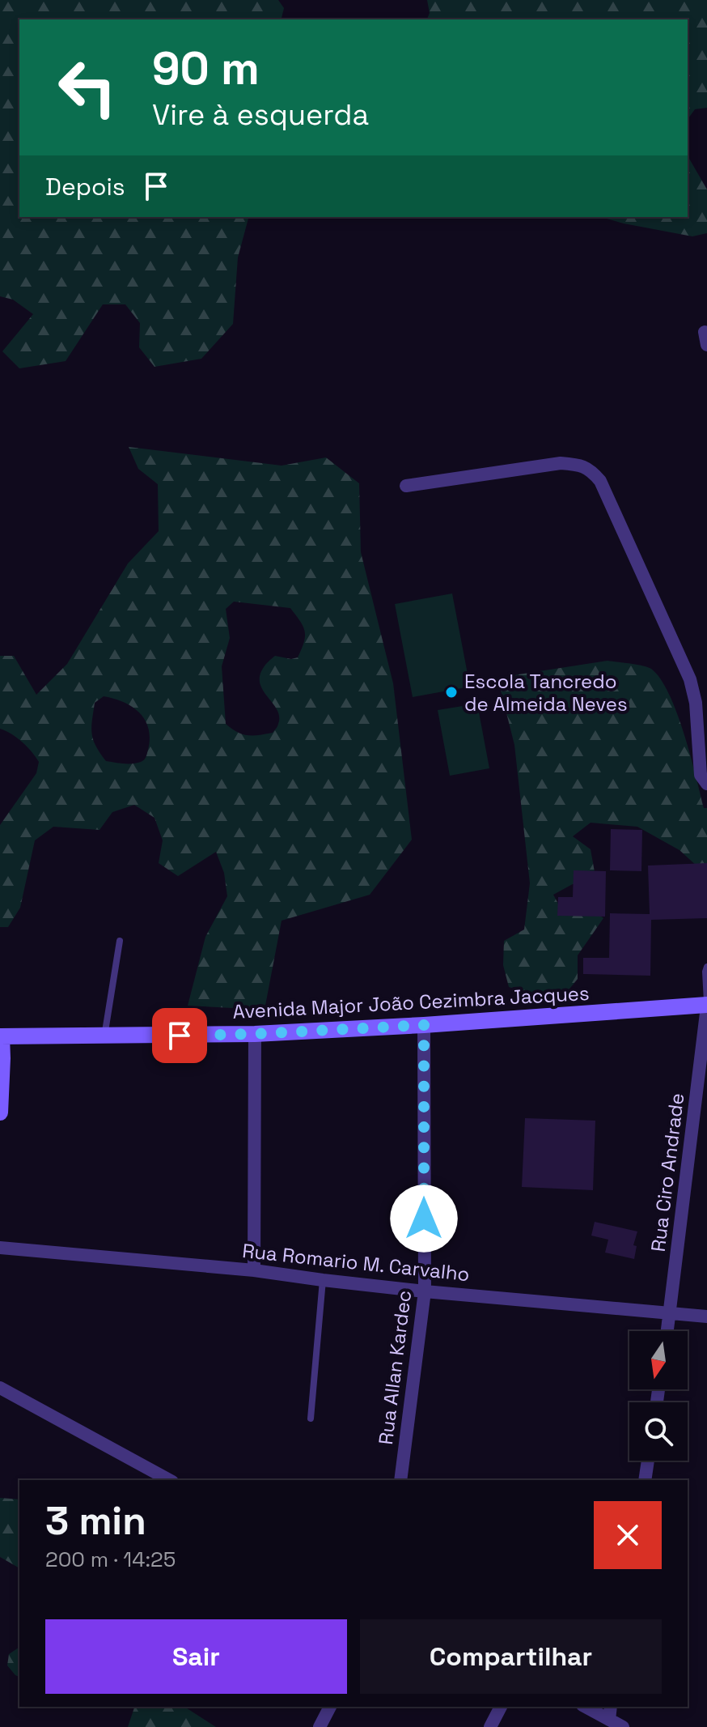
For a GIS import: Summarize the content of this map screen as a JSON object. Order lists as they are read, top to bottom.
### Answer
{
  "streets": {
    "street": [
      "Avenida Major João Cezimbra Jacques",
      "Rua Ciro Andrade",
      "Rua Romario M. Carvalho",
      "Rua Allan Kardec"
    ]
  },
  "crossings": [
    ["Avenida Major João Cezimbra Jacques", "Rua Ciro Andrade"],
    ["Avenida Major João Cezimbra Jacques", "Rua Allan Kardec"],
    ["Rua Ciro Andrade", "Rua Romario M. Carvalho"],
    ["Rua Romario M. Carvalho", "Rua Allan Kardec"]
  ],
  "places": ["Escola Tancredo de Almeida Neves"],
  "north": "bottom",
  "page": {
    "turn": ["90 m", "Vire à esquerda"],
    "then": "Depois",
    "heading": ["3 min", "200 m · 14:25"],
    "buttons": ["Sair", "Compartilhar"]
  }
}
